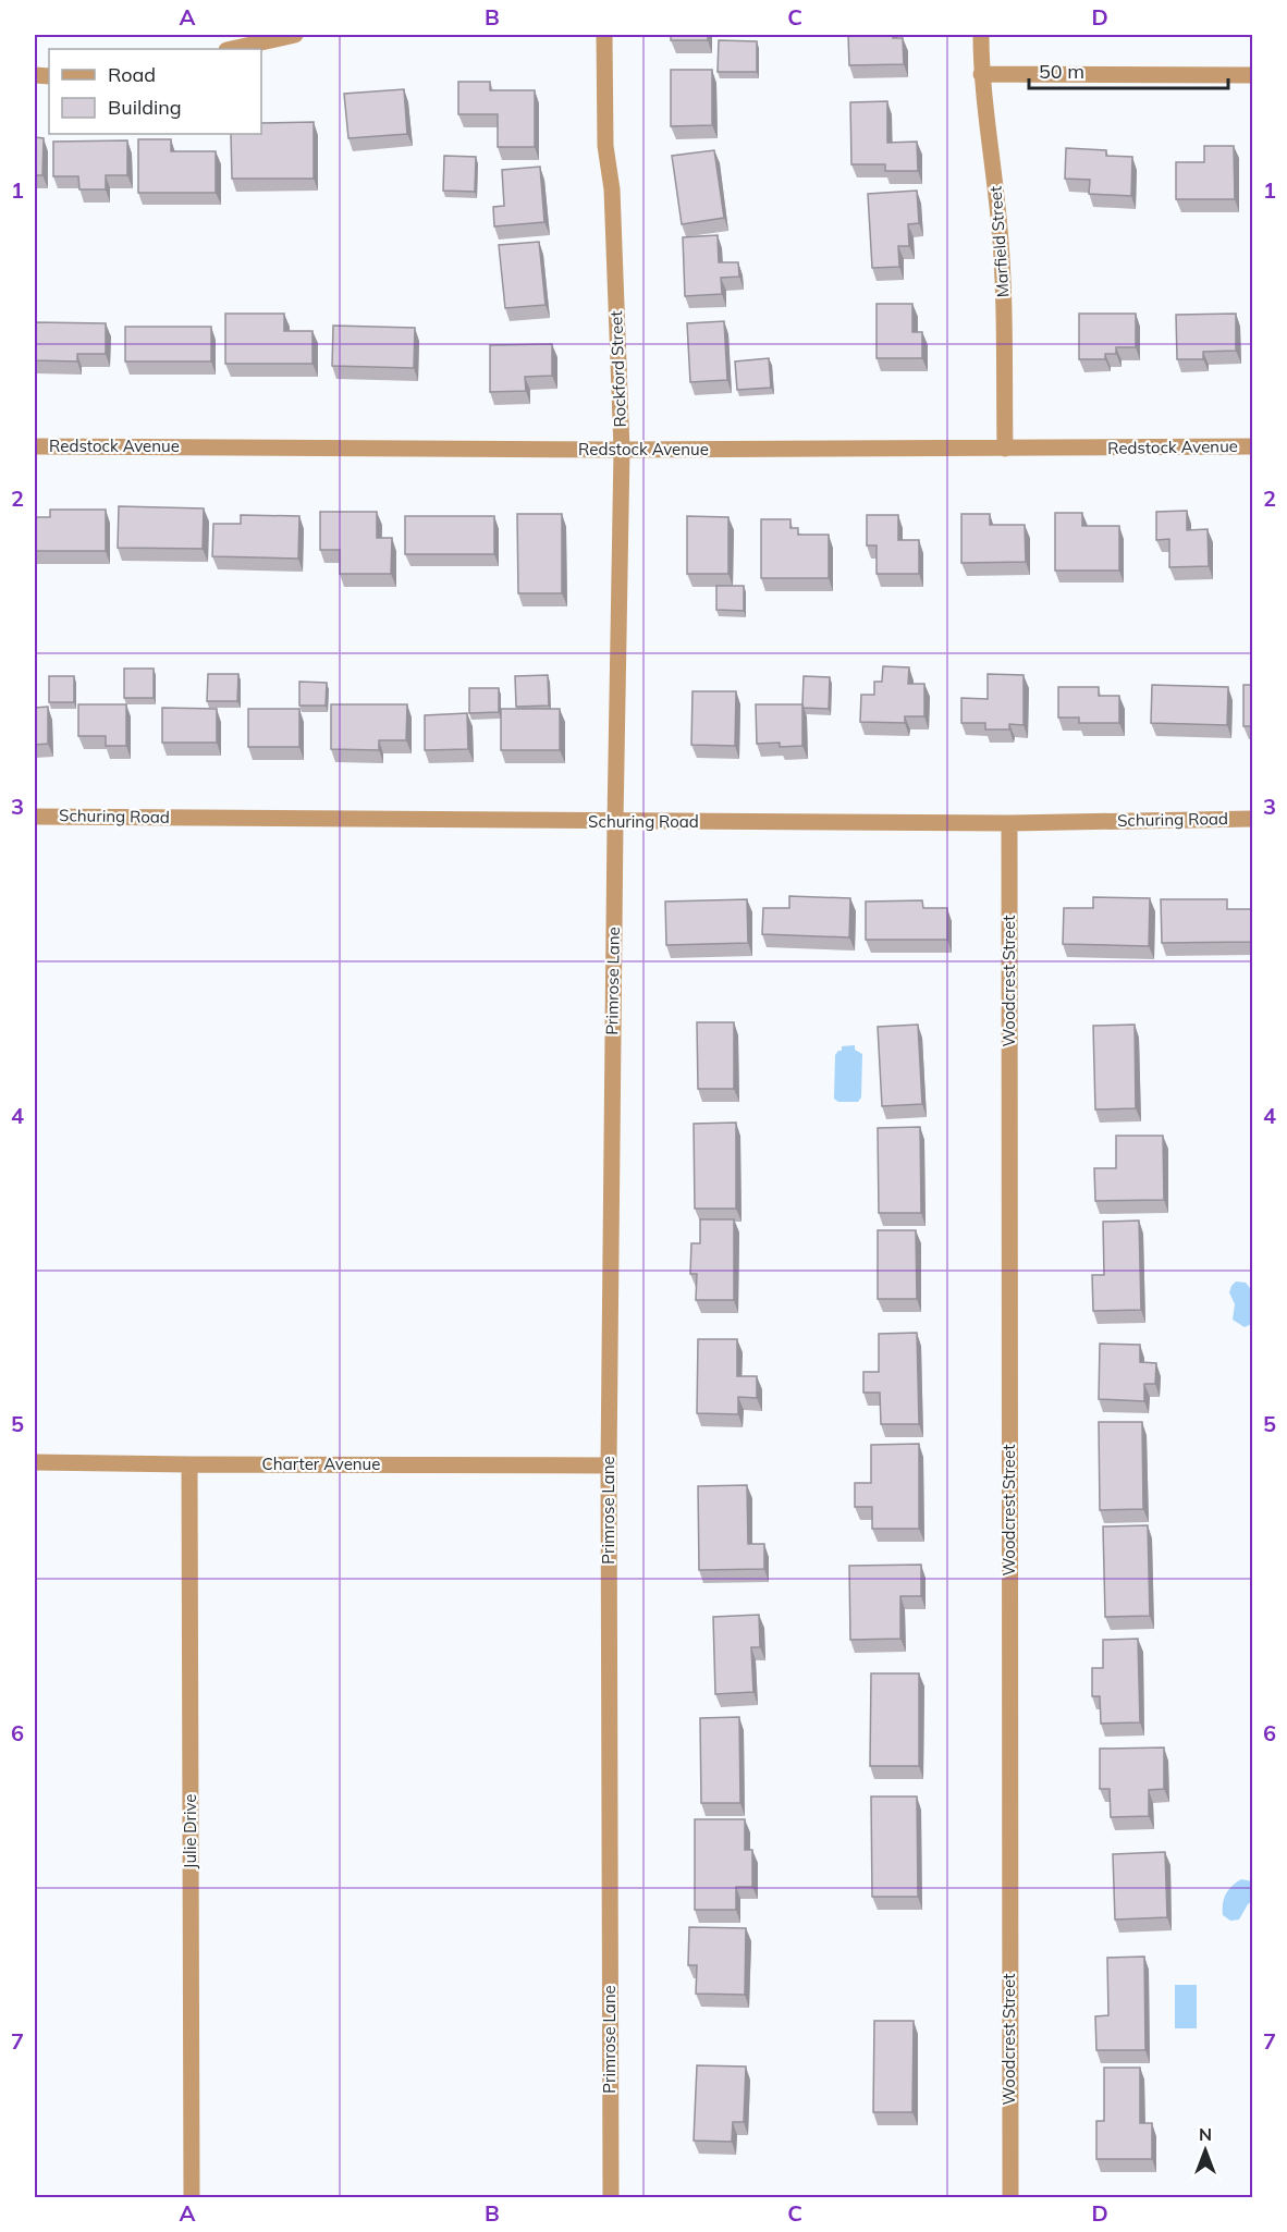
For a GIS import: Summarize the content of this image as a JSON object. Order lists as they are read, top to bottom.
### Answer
{
  "streets": {
    "street": [
      "Marfield Street",
      "Rockford Street",
      "Redstock Avenue",
      "Schuring Road",
      "Primrose Lane",
      "Woodcrest Street",
      "Charter Avenue",
      "Julie Drive"
    ]
  },
  "crossings": [
    ["Marfield Street", "Redstock Avenue"],
    ["Rockford Street", "Redstock Avenue"],
    ["Rockford Street", "Schuring Road"],
    ["Rockford Street", "Primrose Lane"],
    ["Schuring Road", "Primrose Lane"],
    ["Schuring Road", "Woodcrest Street"],
    ["Primrose Lane", "Charter Avenue"],
    ["Charter Avenue", "Julie Drive"]
  ],
  "legend": ["Road", "Building"],
  "scale_bar": "50 m",
  "north": "top",
  "grid": {
    "columns": [
      "A",
      "B",
      "C",
      "D"
    ],
    "rows": [
      "1",
      "2",
      "3",
      "4",
      "5",
      "6",
      "7"
    ]
  }
}
